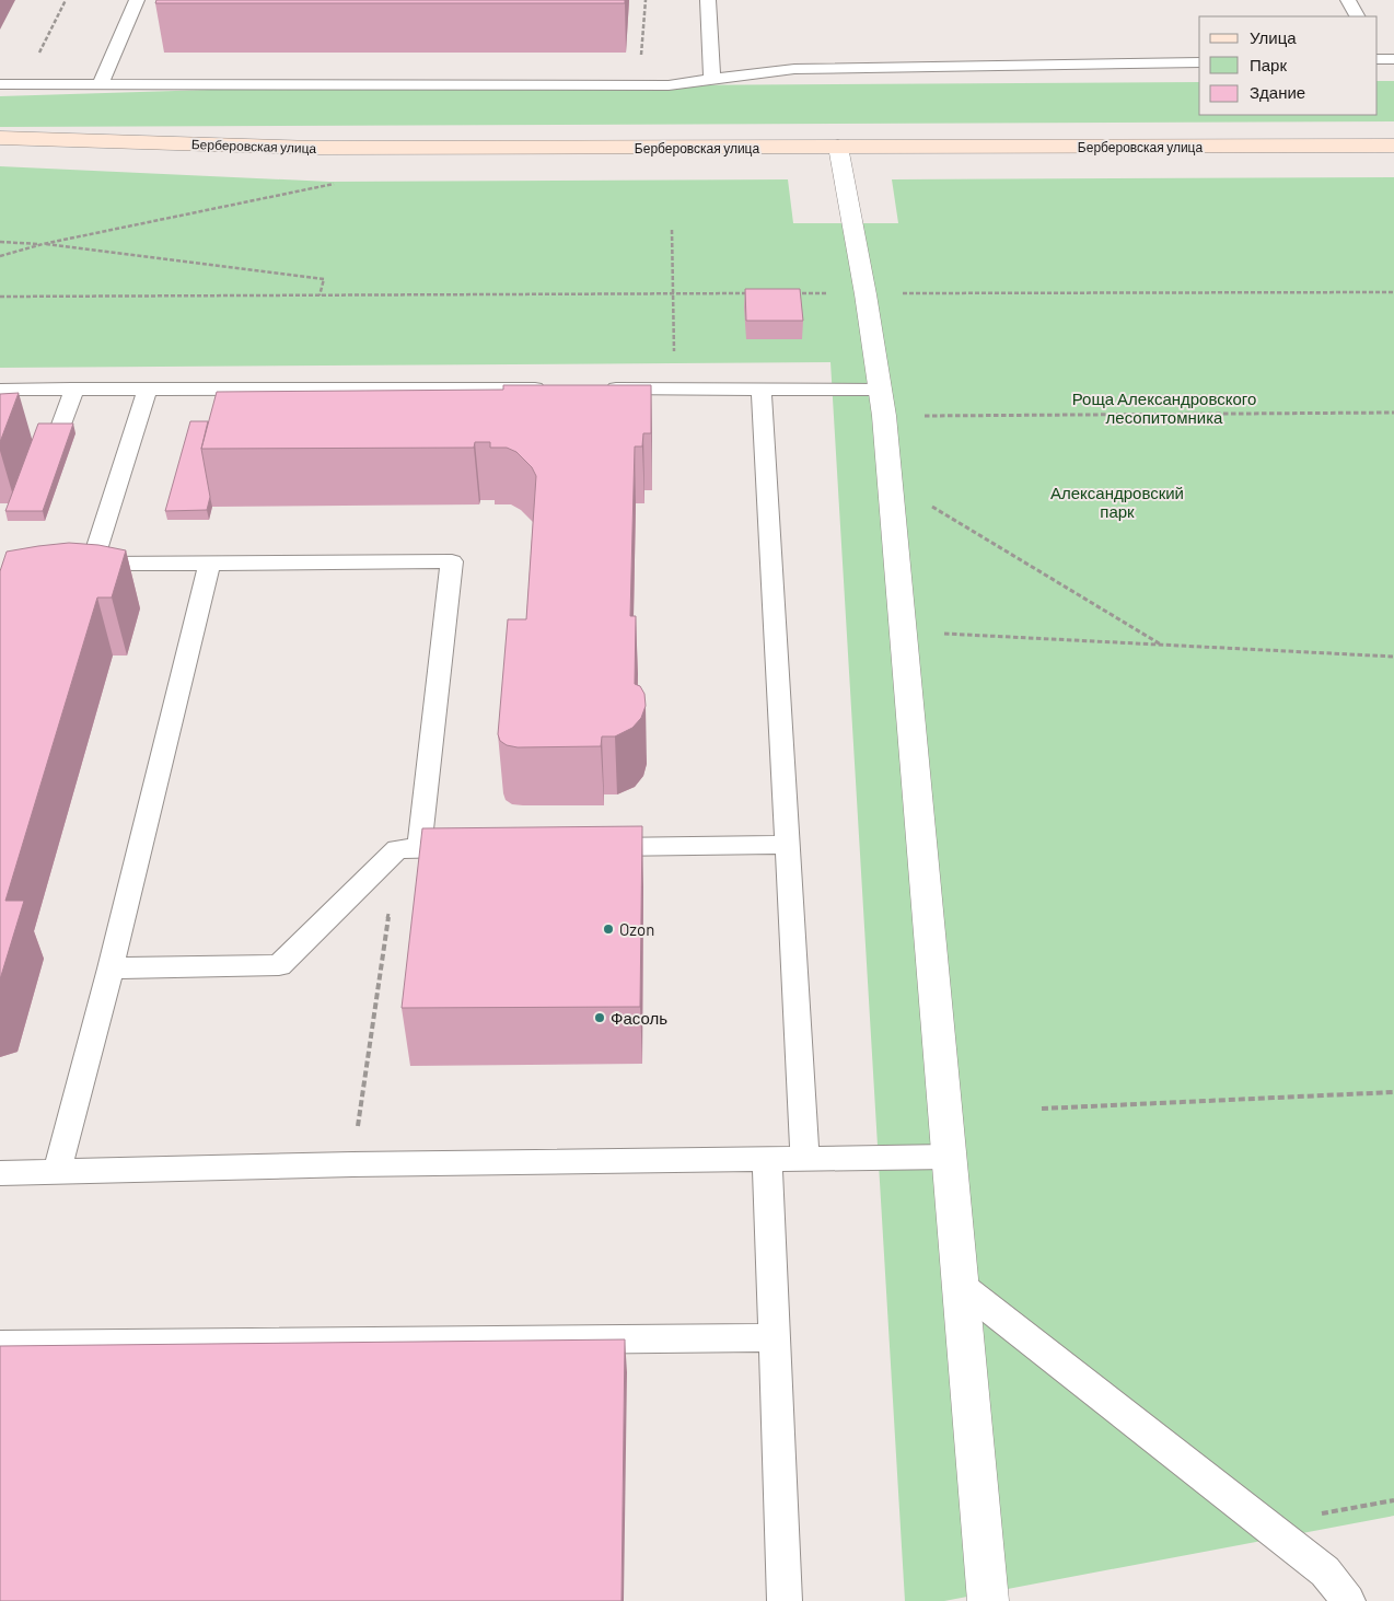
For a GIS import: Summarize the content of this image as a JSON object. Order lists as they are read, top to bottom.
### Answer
{
  "streets": {
    "street": ["Берберовская улица"]
  },
  "parks": ["Роща Александровского лесопитомника", "Александровский парк"],
  "places": ["Ozon", "Фасоль"],
  "legend": ["Улица", "Парк", "Здание"]
}
